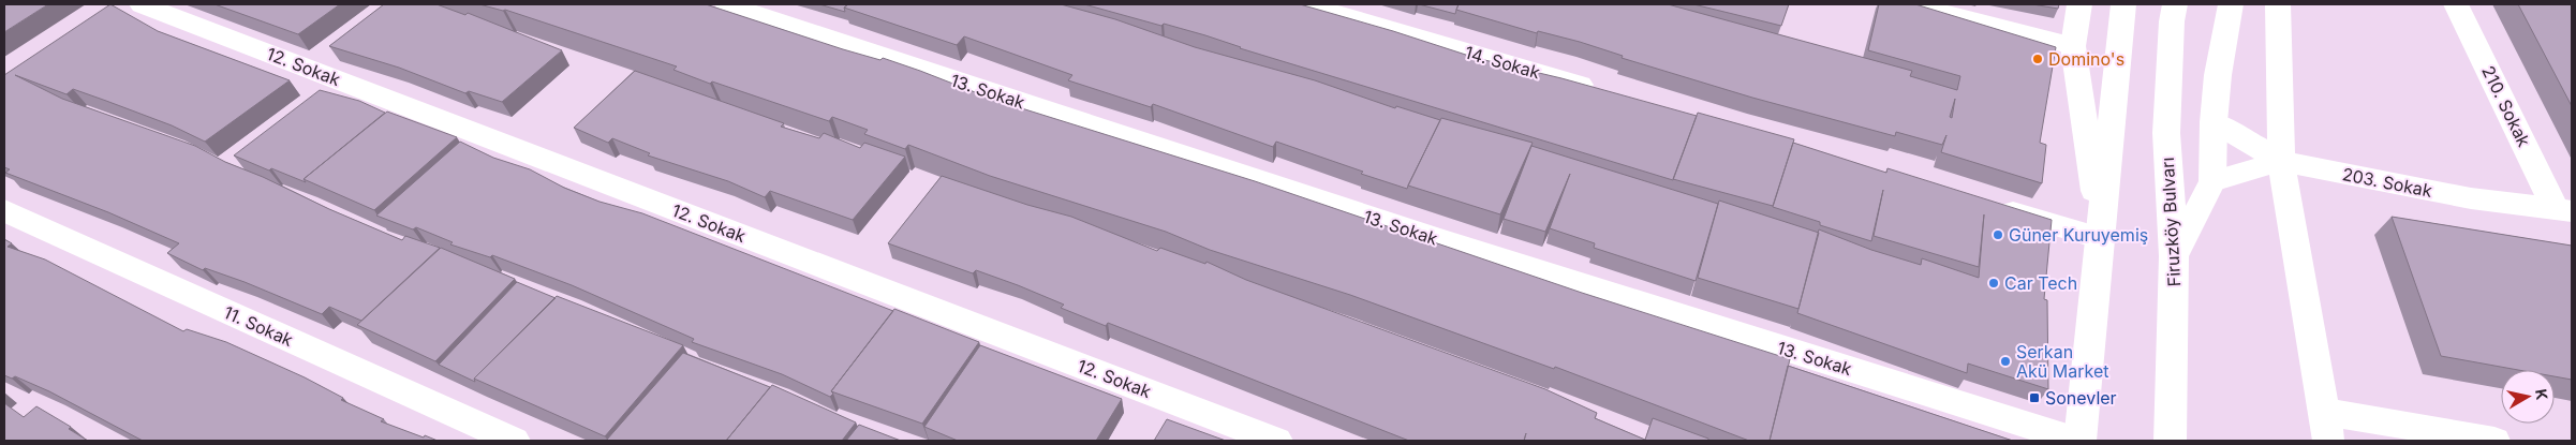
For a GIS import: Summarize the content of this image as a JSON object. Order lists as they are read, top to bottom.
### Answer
{
  "streets": {
    "street": [
      "14. Sokak",
      "12. Sokak",
      "13. Sokak",
      "210. Sokak",
      "203. Sokak",
      "Firuzköy Bulvarı",
      "11. Sokak"
    ]
  },
  "crossings": [
    ["210. Sokak", "203. Sokak"]
  ],
  "places": {
    "other": [
      "Domino's",
      "Güner Kuruyemiş",
      "Car Tech",
      "Serkan Akü Market"
    ],
    "transit": ["Sonevler"]
  },
  "north": "right"
}
